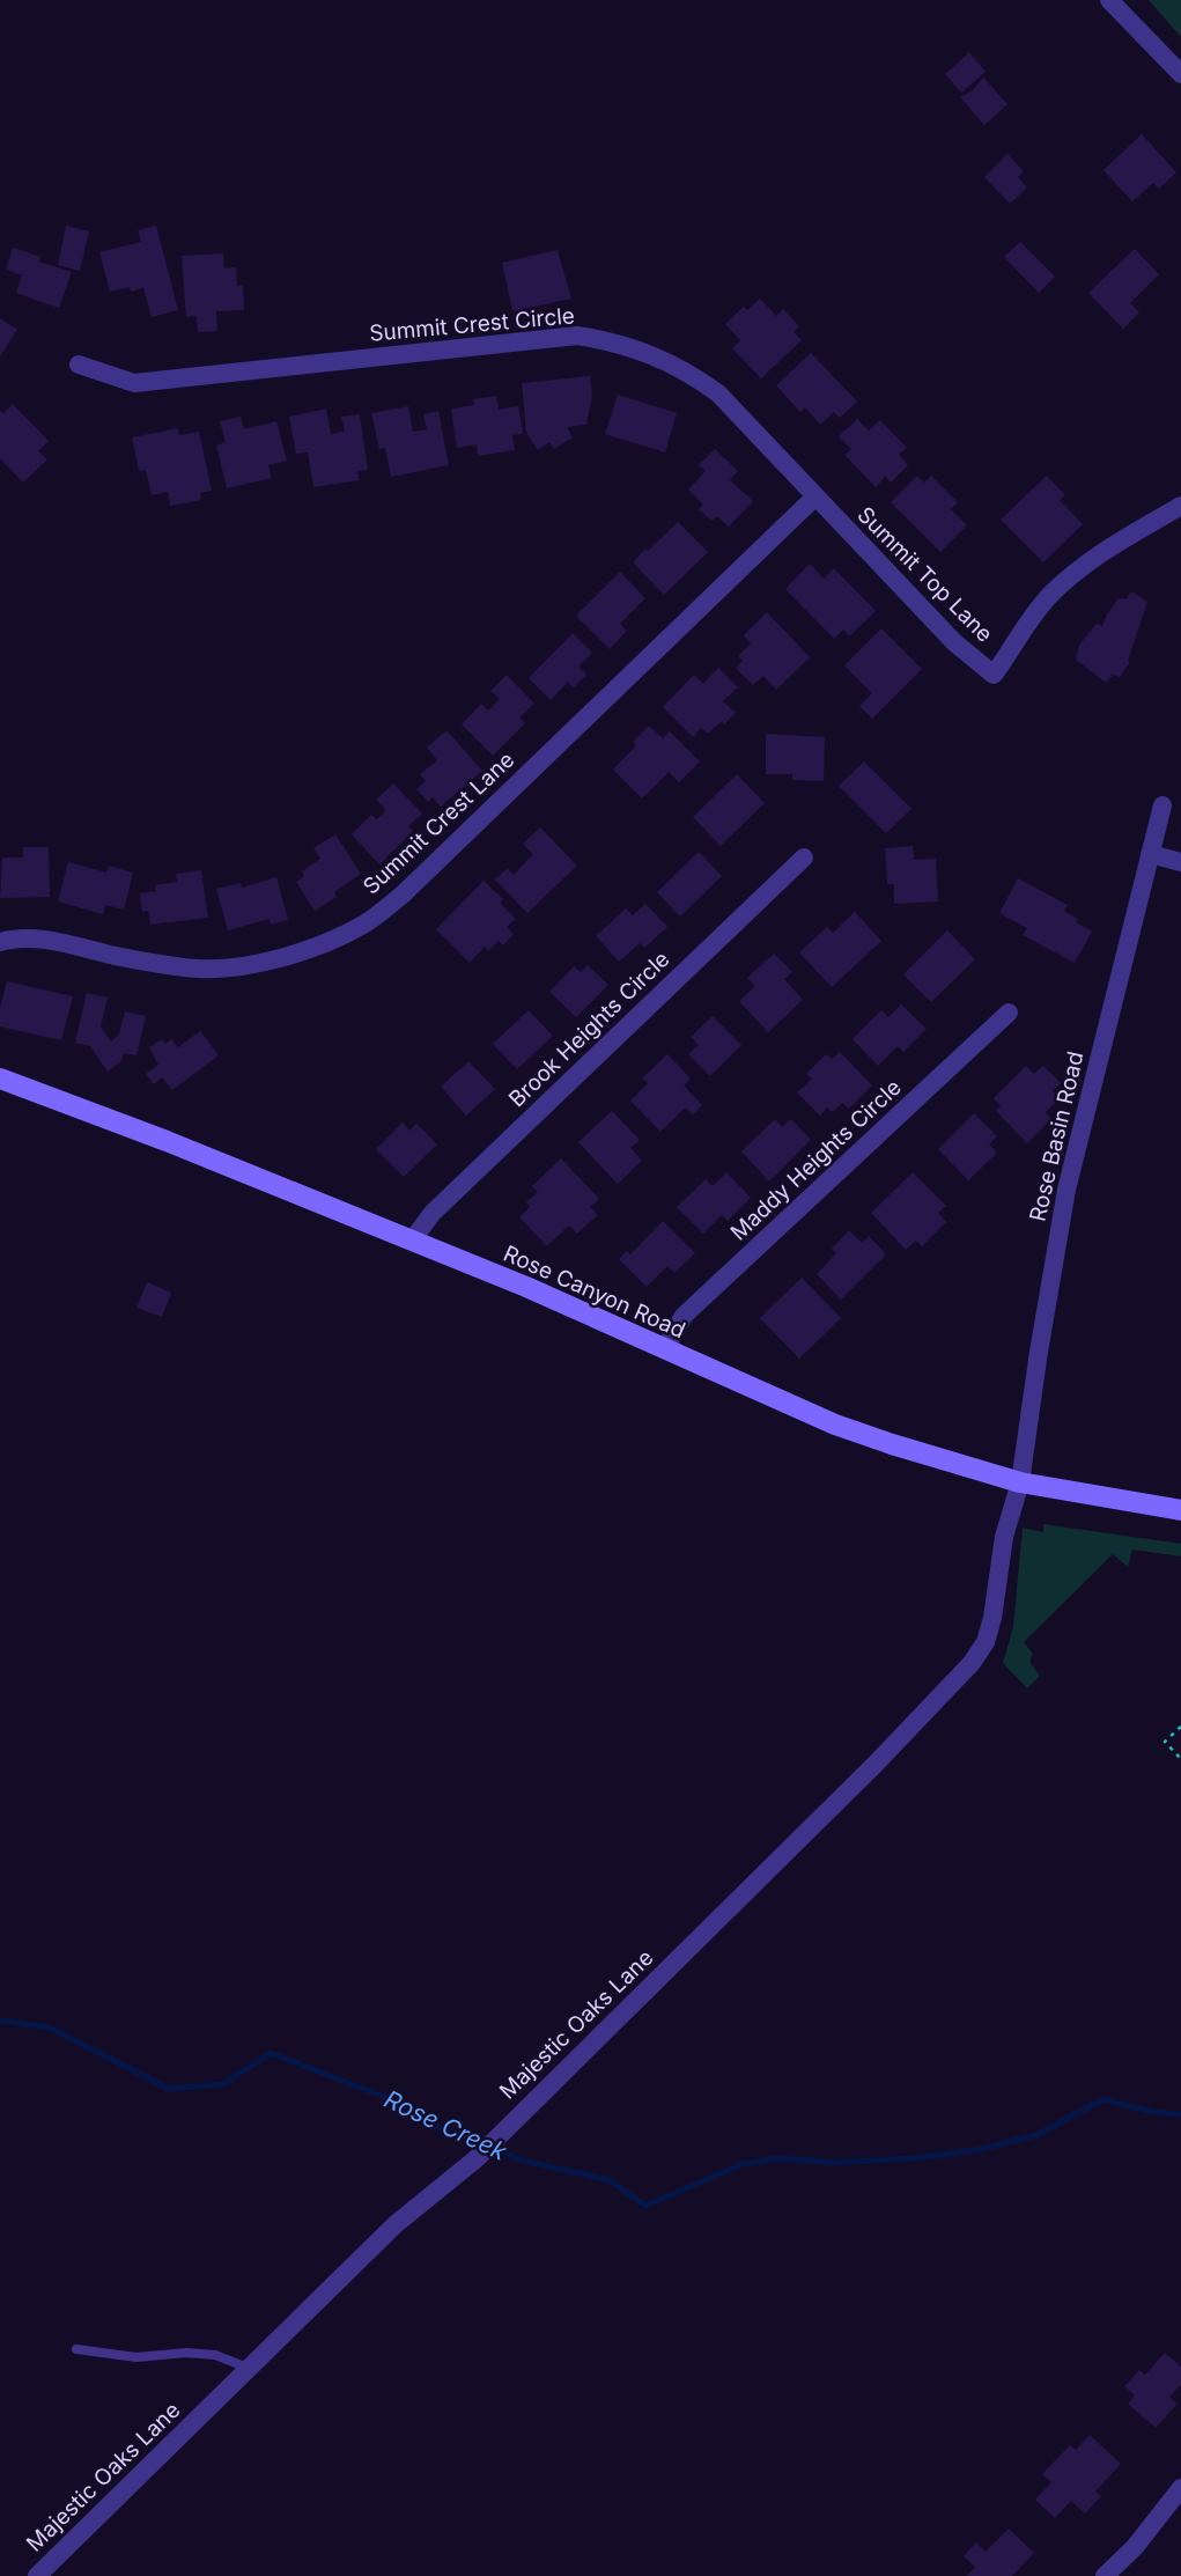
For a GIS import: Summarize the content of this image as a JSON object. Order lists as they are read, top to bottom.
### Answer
{
  "streets": {
    "street": [
      "Summit Crest Circle",
      "Summit Top Lane",
      "Summit Crest Lane",
      "Brook Heights Circle",
      "Rose Basin Road",
      "Maddy Heights Circle",
      "Rose Canyon Road",
      "Majestic Oaks Lane"
    ]
  },
  "crossings": [
    ["Summit Crest Circle", "Summit Top Lane"],
    ["Summit Crest Circle", "Summit Crest Lane"],
    ["Summit Top Lane", "Summit Crest Lane"],
    ["Brook Heights Circle", "Rose Canyon Road"],
    ["Rose Basin Road", "Rose Canyon Road"],
    ["Rose Basin Road", "Majestic Oaks Lane"],
    ["Maddy Heights Circle", "Rose Canyon Road"],
    ["Rose Canyon Road", "Majestic Oaks Lane"]
  ],
  "water": ["Rose Creek"]
}
